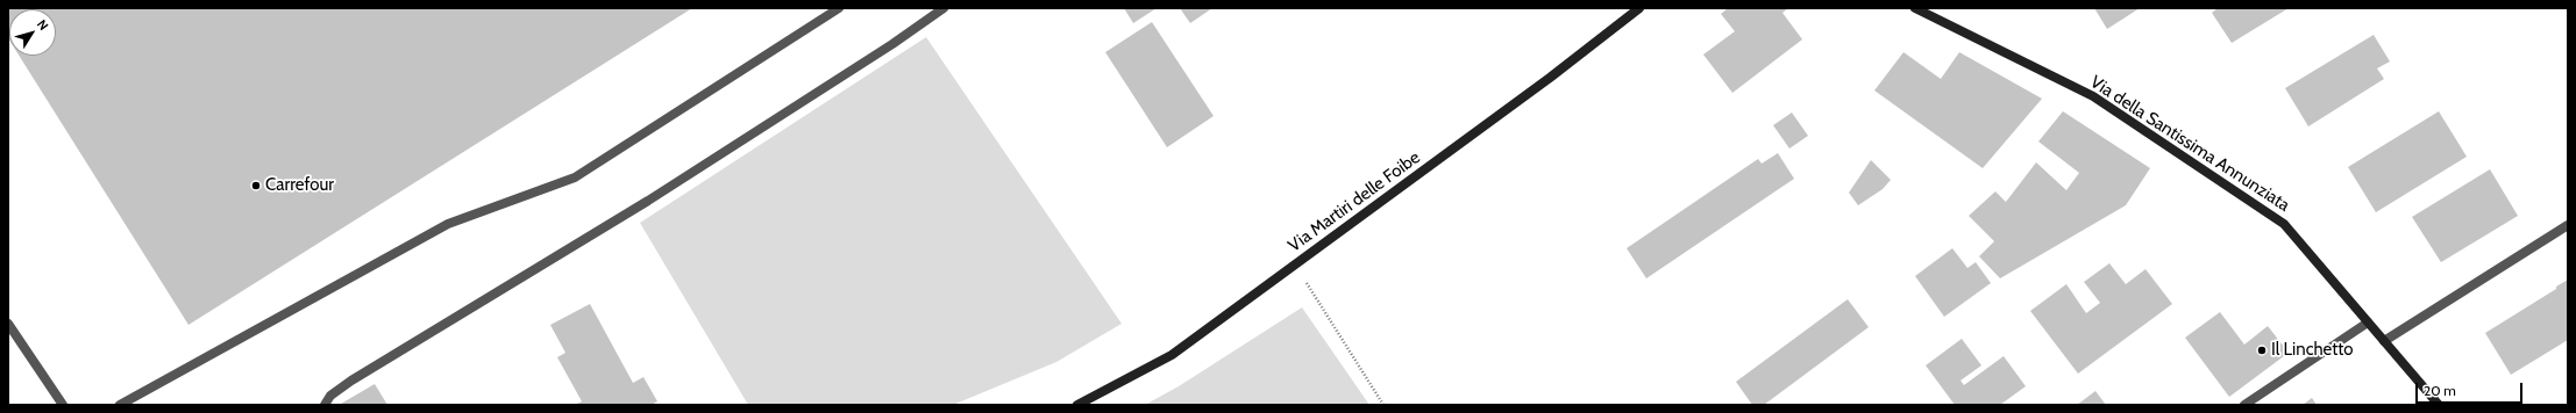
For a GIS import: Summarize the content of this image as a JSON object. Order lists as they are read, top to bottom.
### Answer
{
  "streets": {
    "street": ["Via della Santissima Annunziata", "Via Martiri delle Foibe"]
  },
  "places": ["Carrefour", "Il Linchetto"],
  "scale_bar": "20 m",
  "north": "top right"
}
